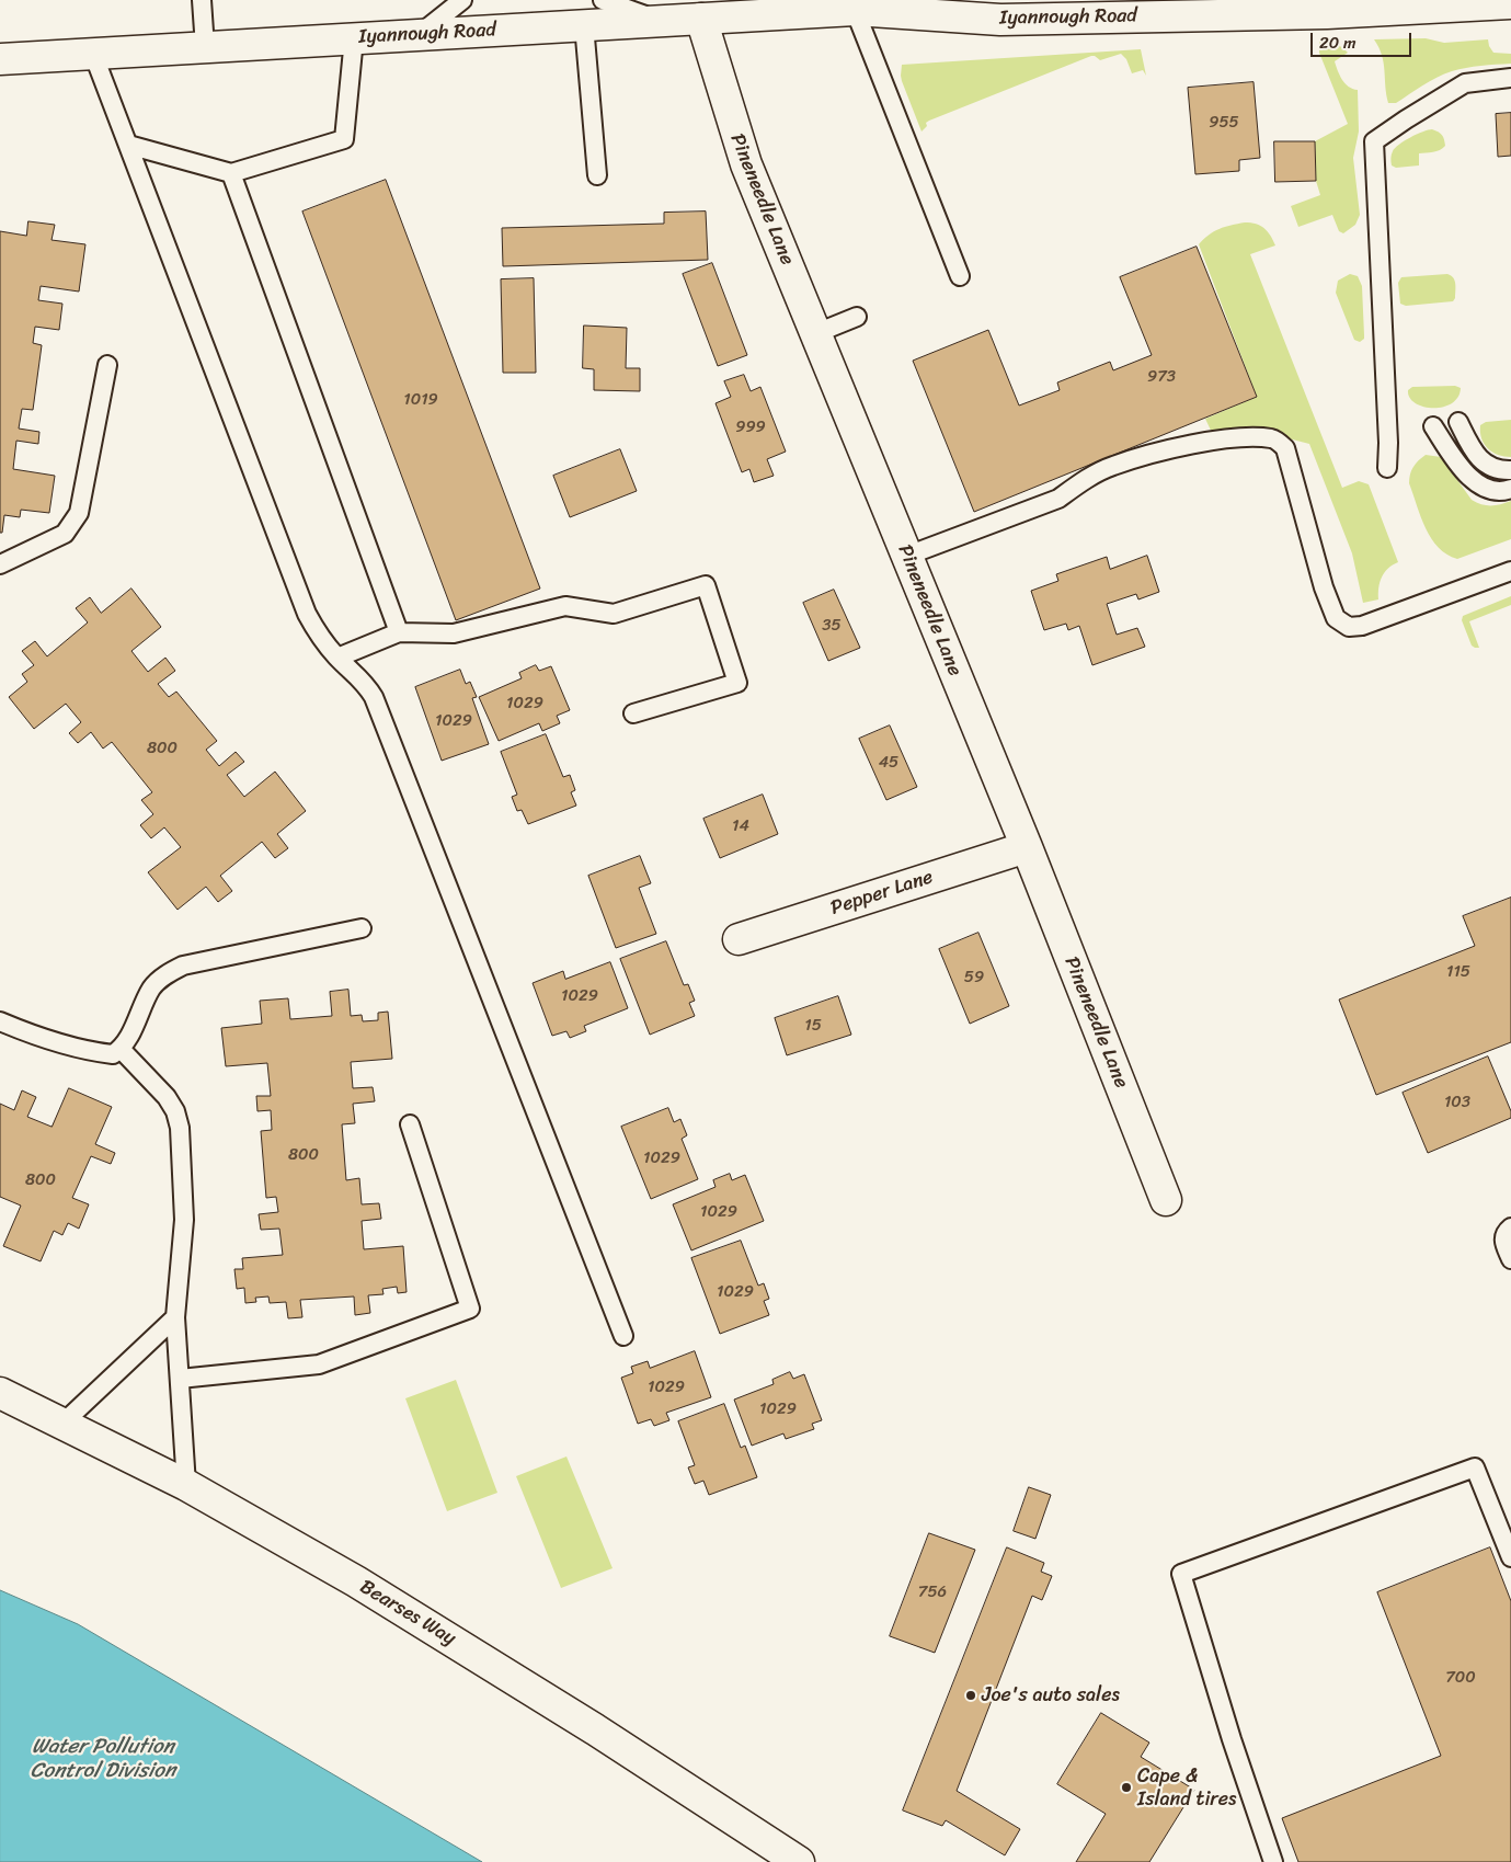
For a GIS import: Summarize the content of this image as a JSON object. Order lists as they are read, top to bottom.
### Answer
{
  "streets": {
    "main road": [
      "Iyannough Road",
      "Pineneedle Lane",
      "Pepper Lane",
      "Bearses Way"
    ]
  },
  "crossings": [
    ["Iyannough Road", "Pineneedle Lane"],
    ["Pineneedle Lane", "Pepper Lane"]
  ],
  "water": ["Water Pollution Control Division"],
  "places": ["Joe's auto sales", "Cape & Island tires"],
  "house_numbers": [
    "955",
    "973",
    "1019",
    "999",
    "35",
    "1029",
    "1029",
    "800",
    "45",
    "14",
    "115",
    "59",
    "1029",
    "15",
    "103",
    "800",
    "1029",
    "800",
    "1029",
    "1029",
    "1029",
    "1029",
    "756",
    "700"
  ],
  "scale_bar": "20 m"
}
